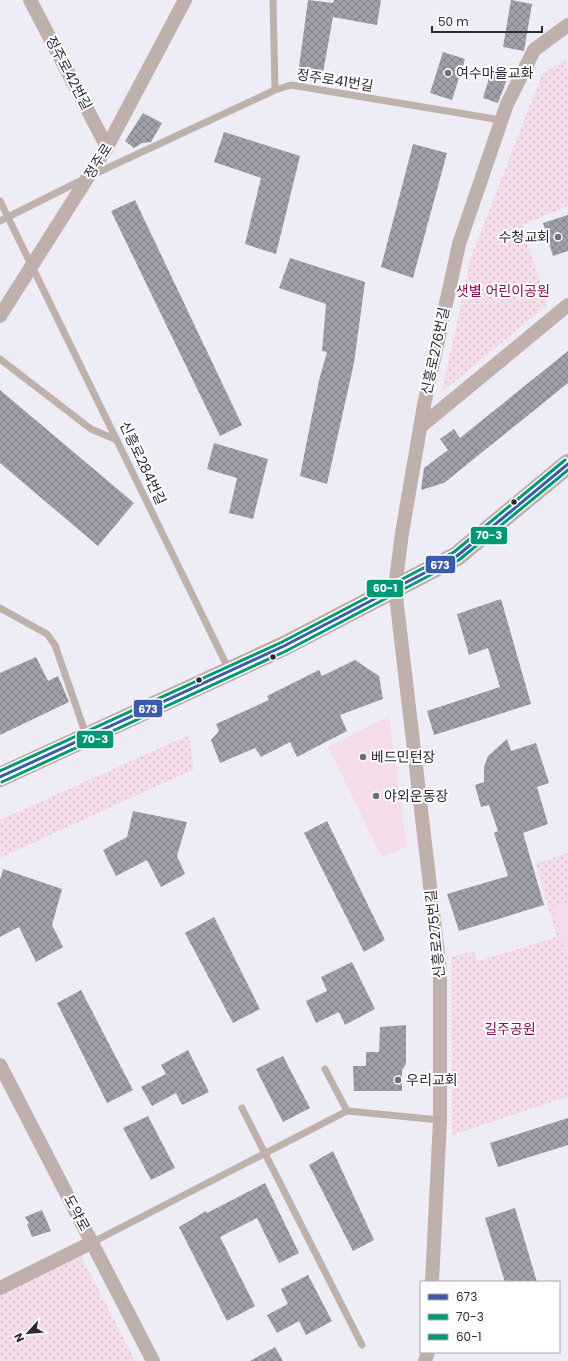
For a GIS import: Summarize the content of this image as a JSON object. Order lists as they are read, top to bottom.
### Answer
{
  "streets": {
    "street": [
      "정주로42번길",
      "정주로",
      "신흥로276번길",
      "신흥로275번길",
      "도약로"
    ],
    "lane": ["정주로41번길", "신흥로284번길"]
  },
  "crossings": [
    ["정주로42번길", "정주로"],
    ["정주로41번길", "정주로"],
    ["정주로41번길", "신흥로276번길"],
    ["정주로41번길", "신흥로284번길"],
    ["정주로", "신흥로284번길"],
    ["신흥로276번길", "신흥로275번길"]
  ],
  "parks": ["샛별 어린이공원", "길주공원"],
  "places": [
    "여수마을교화",
    "수청교회",
    "베드민턴장",
    "야외운동장",
    "우리교회"
  ],
  "lines": ["transit line 60-1", "transit line 673", "transit line 70-3"],
  "legend": ["673", "70-3", "60-1"],
  "scale_bar": "50 m",
  "north": "bottom left"
}
